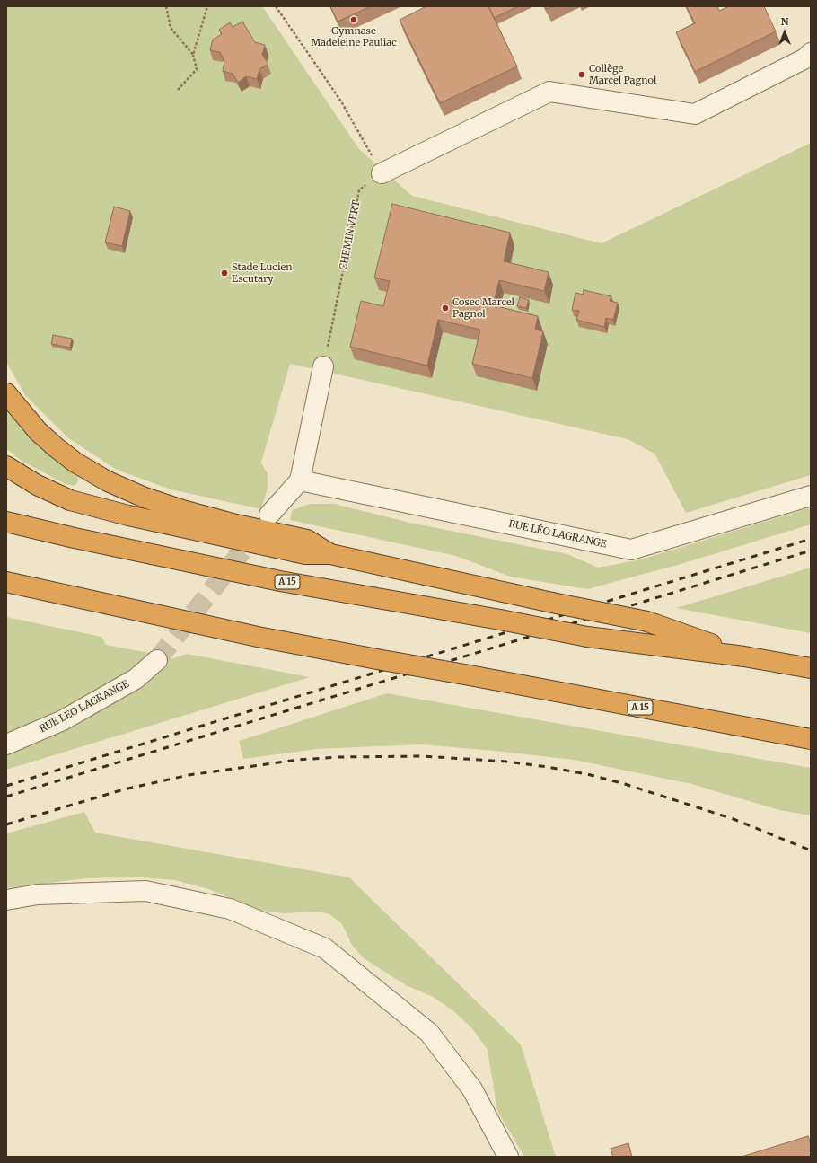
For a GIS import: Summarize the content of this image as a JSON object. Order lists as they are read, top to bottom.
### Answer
{
  "streets": {
    "highway": ["A 15"],
    "street": ["RUE LÉO LAGRANGE"],
    "path": ["CHEMIN VERT"]
  },
  "places": [
    "Gymnase Madeleine Pauliac",
    "Collège Marcel Pagnol",
    "Stade Lucien Escutary",
    "Cosec Marcel Pagnol"
  ],
  "north": "top"
}
